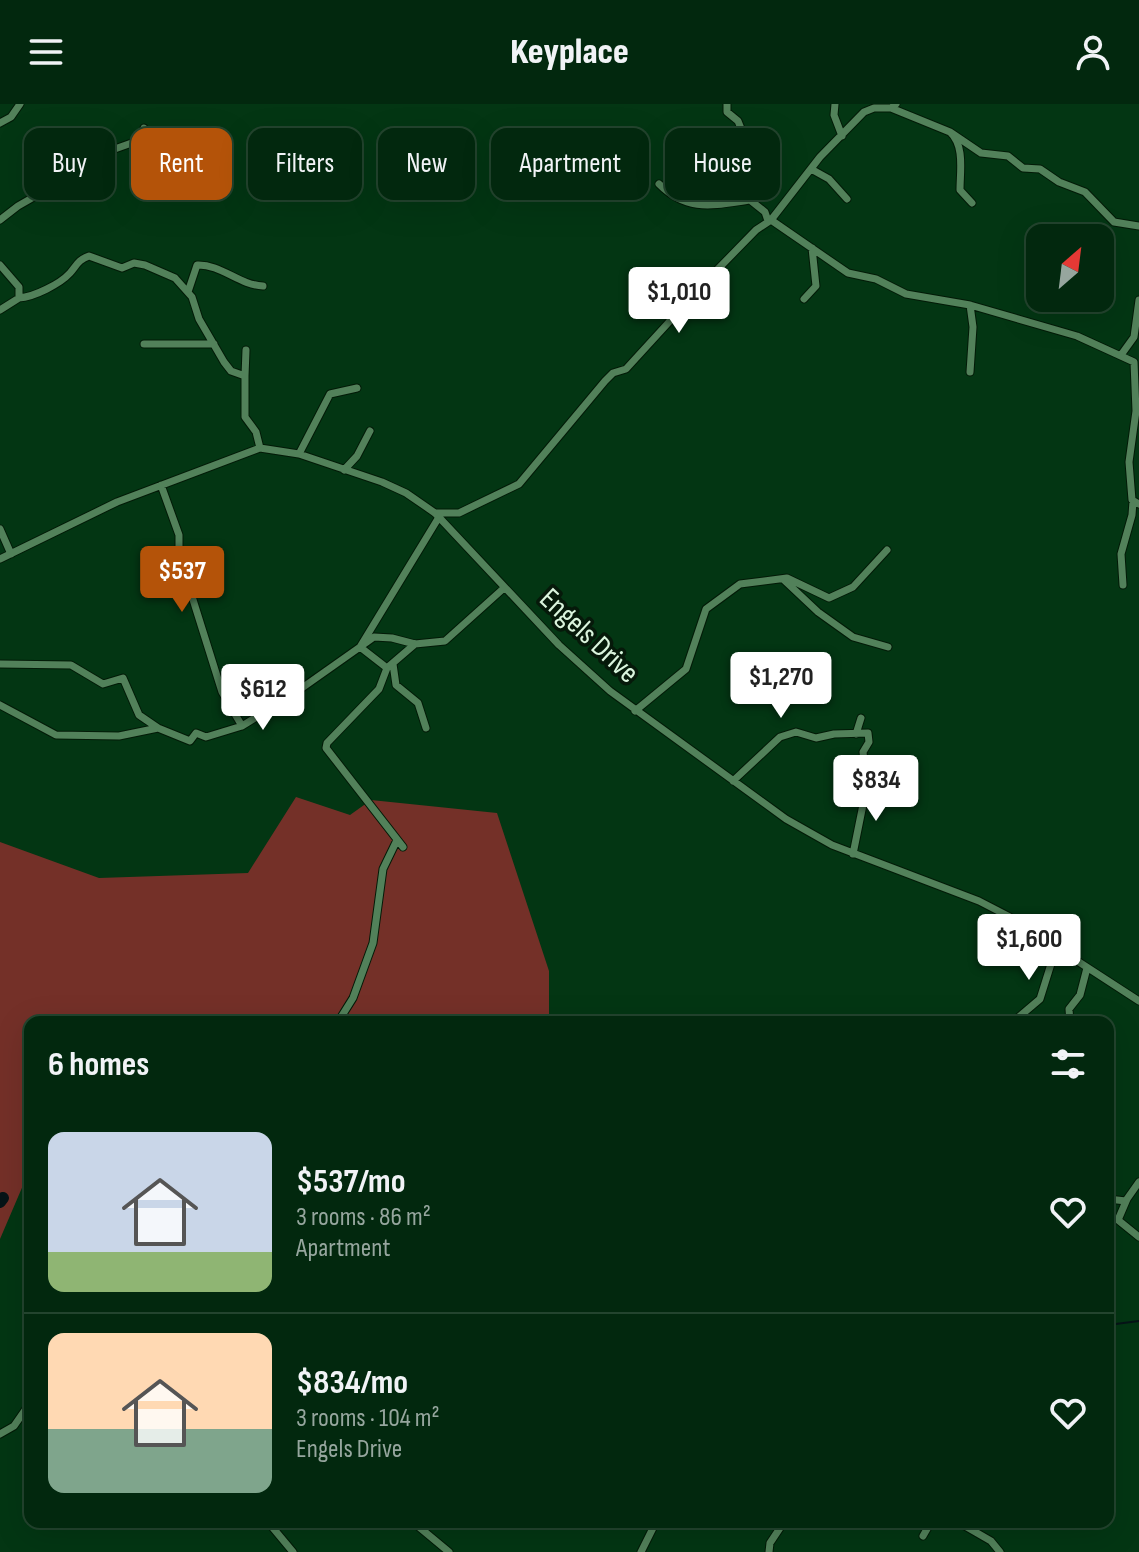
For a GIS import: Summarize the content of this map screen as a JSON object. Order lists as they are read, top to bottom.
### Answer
{
  "streets": {
    "street": ["Engels Drive"]
  },
  "north": "top right",
  "page": {
    "header": "Keyplace",
    "chip": [
      "Buy",
      "Rent",
      "Filters",
      "New",
      "Apartment",
      "House"
    ],
    "price": [
      "$1,010",
      "$537",
      "$1,270",
      "$612",
      "$834",
      "$1,600"
    ],
    "heading": "6 homes",
    "list": [
      {
        "name": "$537/mo",
        "note": "3 rooms · 86 m² · Apartment"
      },
      {
        "name": "$834/mo",
        "note": "3 rooms · 104 m² · Engels Drive"
      }
    ]
  }
}
